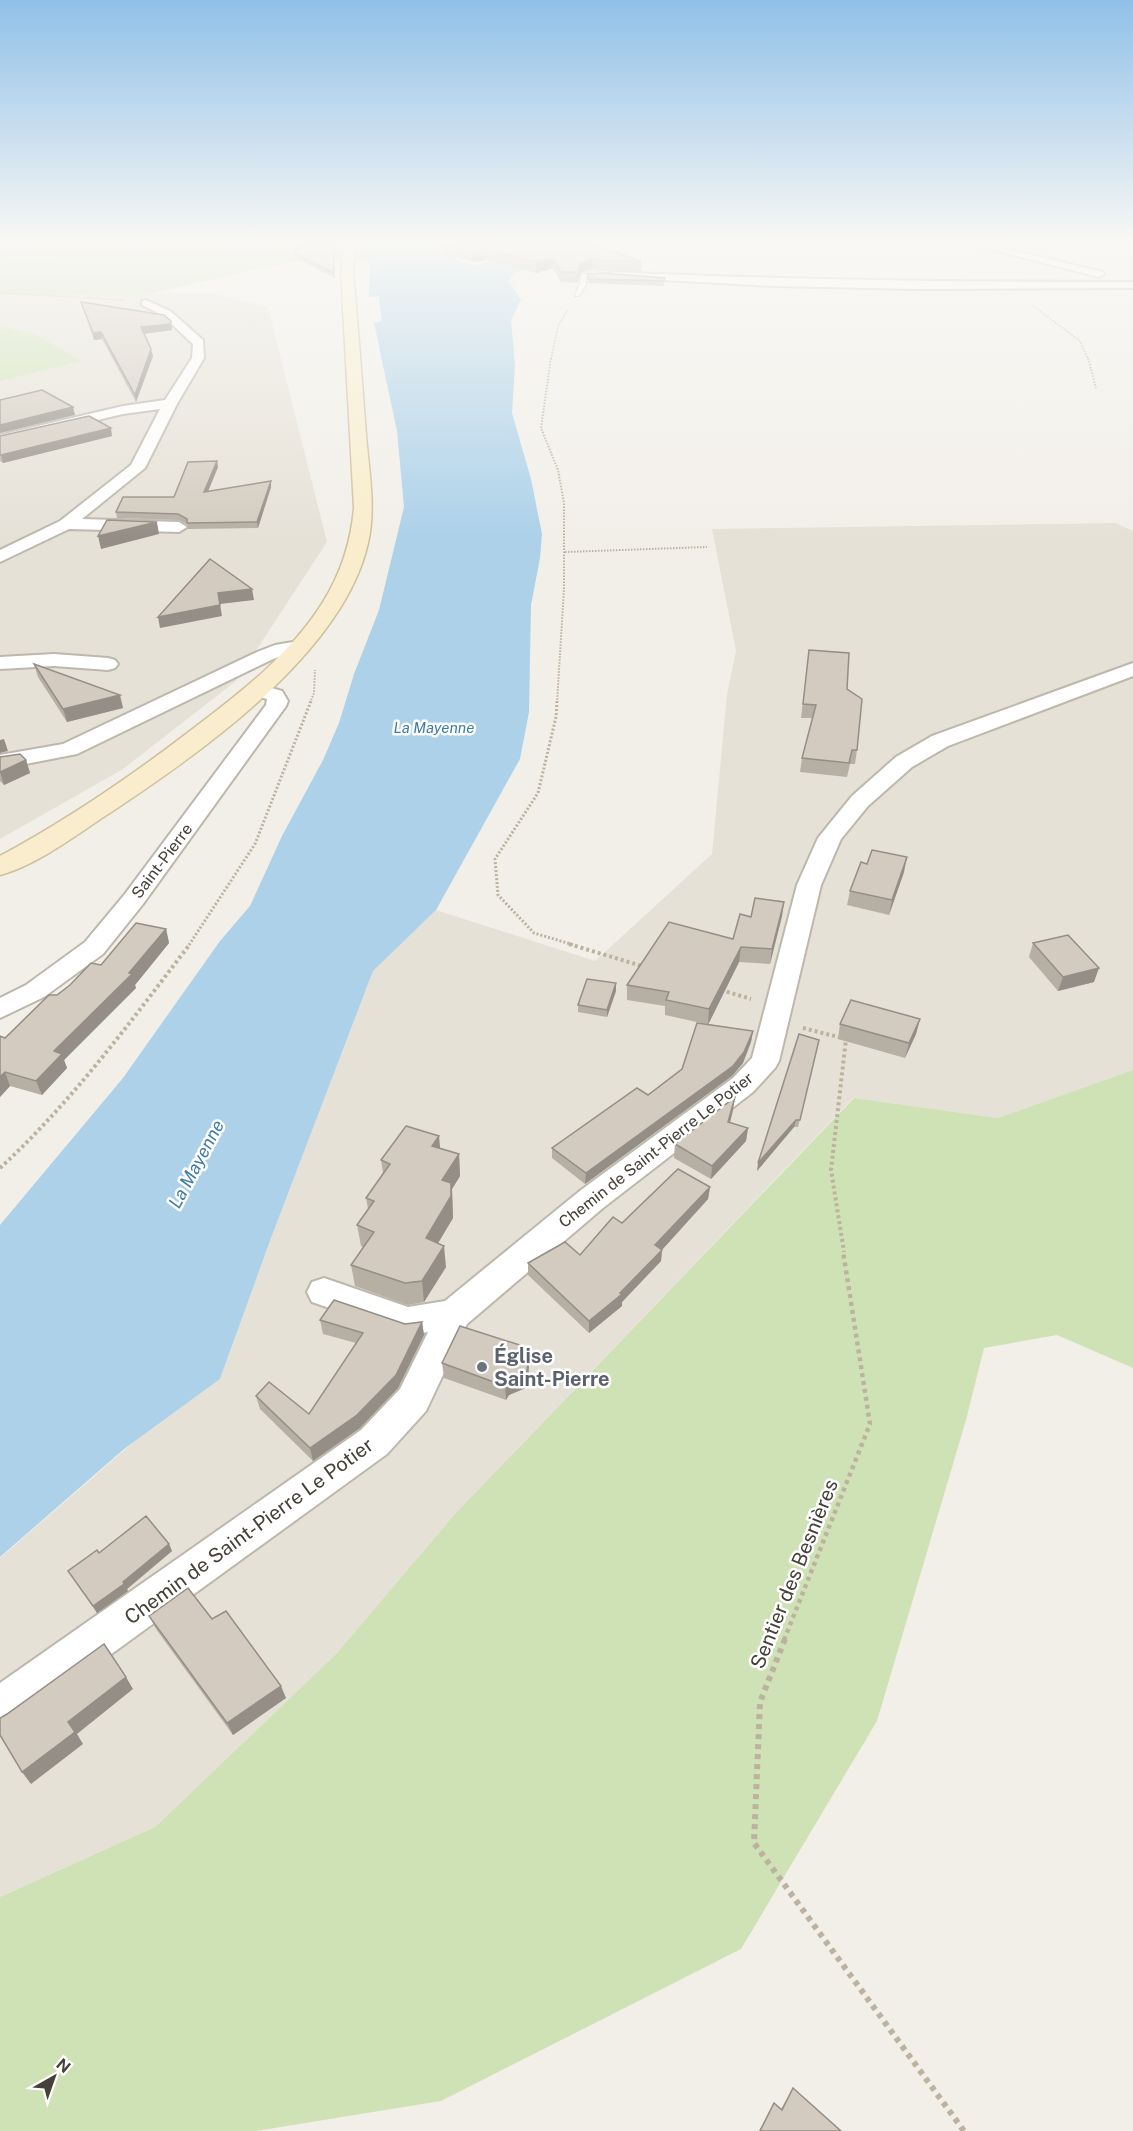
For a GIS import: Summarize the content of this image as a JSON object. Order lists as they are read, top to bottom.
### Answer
{
  "streets": {
    "street": ["Saint-Pierre", "Chemin de Saint-Pierre Le Potier"],
    "path": ["Sentier des Besnières"]
  },
  "crossings": [
    ["Chemin de Saint-Pierre Le Potier", "Sentier des Besnières"]
  ],
  "water": ["La Mayenne"],
  "places": ["Église Saint-Pierre"],
  "north": "top right"
}
